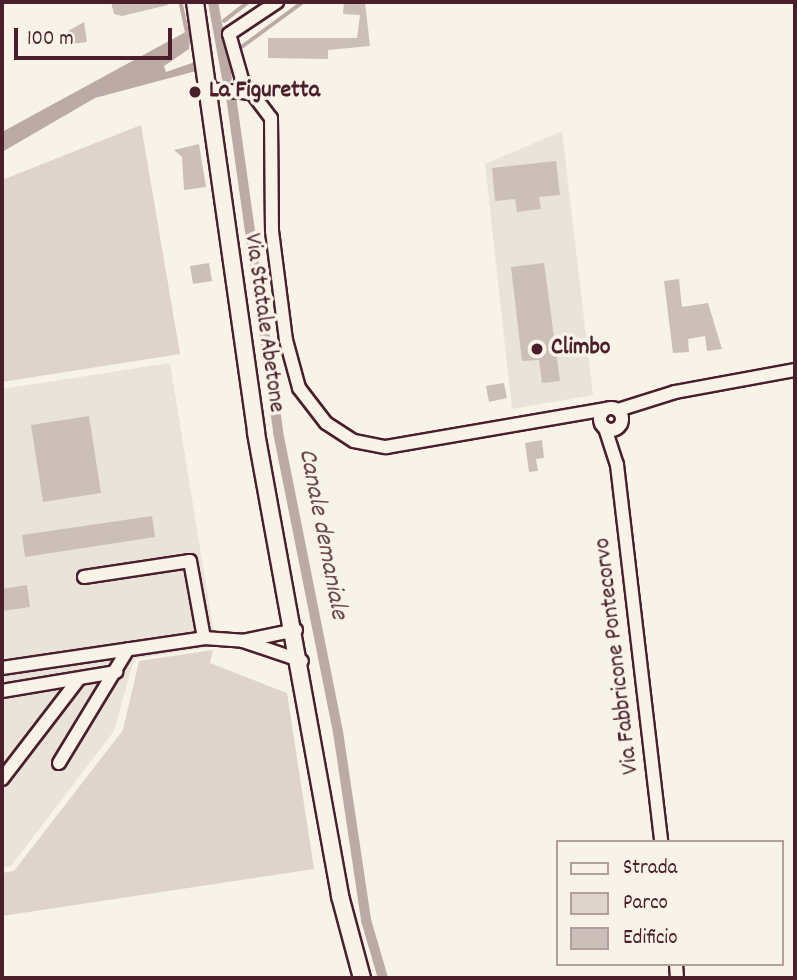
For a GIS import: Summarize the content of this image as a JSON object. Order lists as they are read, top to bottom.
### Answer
{
  "streets": {
    "main road": ["Via Statale Abetone"],
    "street": ["Via Fabbricone Pontecorvo"]
  },
  "water": ["Canale demaniale"],
  "places": ["La Figuretta", "Climbo"],
  "legend": ["Strada", "Parco", "Edificio"],
  "scale_bar": "100 m"
}
